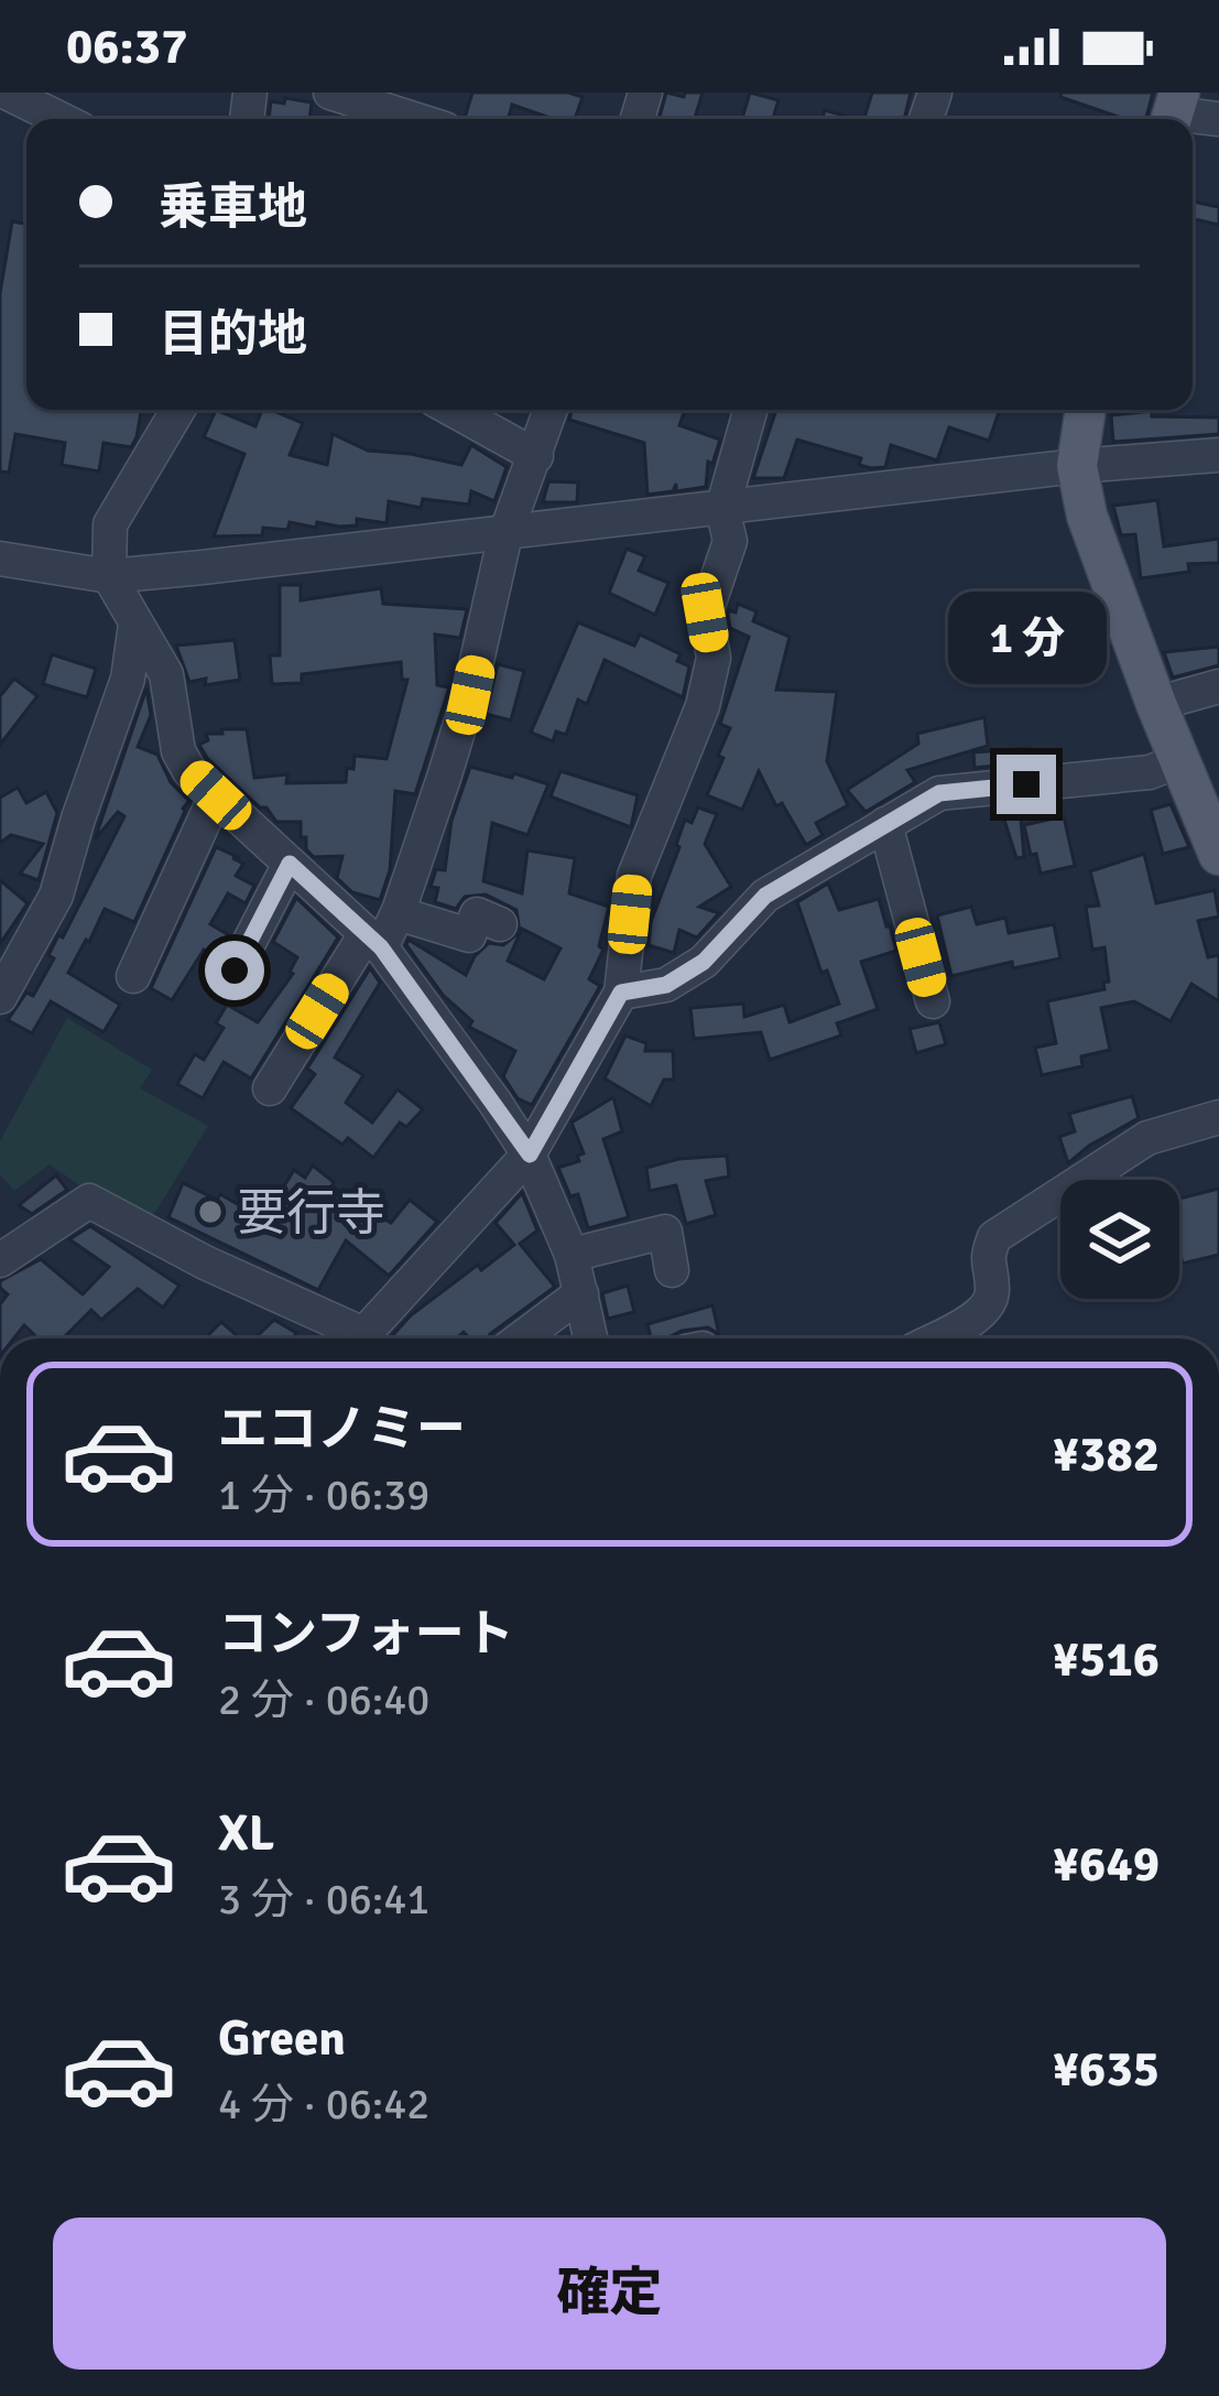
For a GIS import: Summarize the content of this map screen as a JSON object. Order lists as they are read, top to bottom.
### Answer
{
  "places": ["要行寺"],
  "page": {
    "status": "06:37",
    "banner": ["乗車地", "目的地"],
    "bubble": "1 分",
    "list": [
      {
        "name": "エコノミー",
        "note": "1 分 · 06:39",
        "value": "¥382"
      },
      {
        "name": "コンフォート",
        "note": "2 分 · 06:40",
        "value": "¥516"
      },
      {
        "name": "XL",
        "note": "3 分 · 06:41",
        "value": "¥649"
      },
      {
        "name": "Green",
        "note": "4 分 · 06:42",
        "value": "¥635"
      }
    ],
    "buttons": "確定"
  }
}
